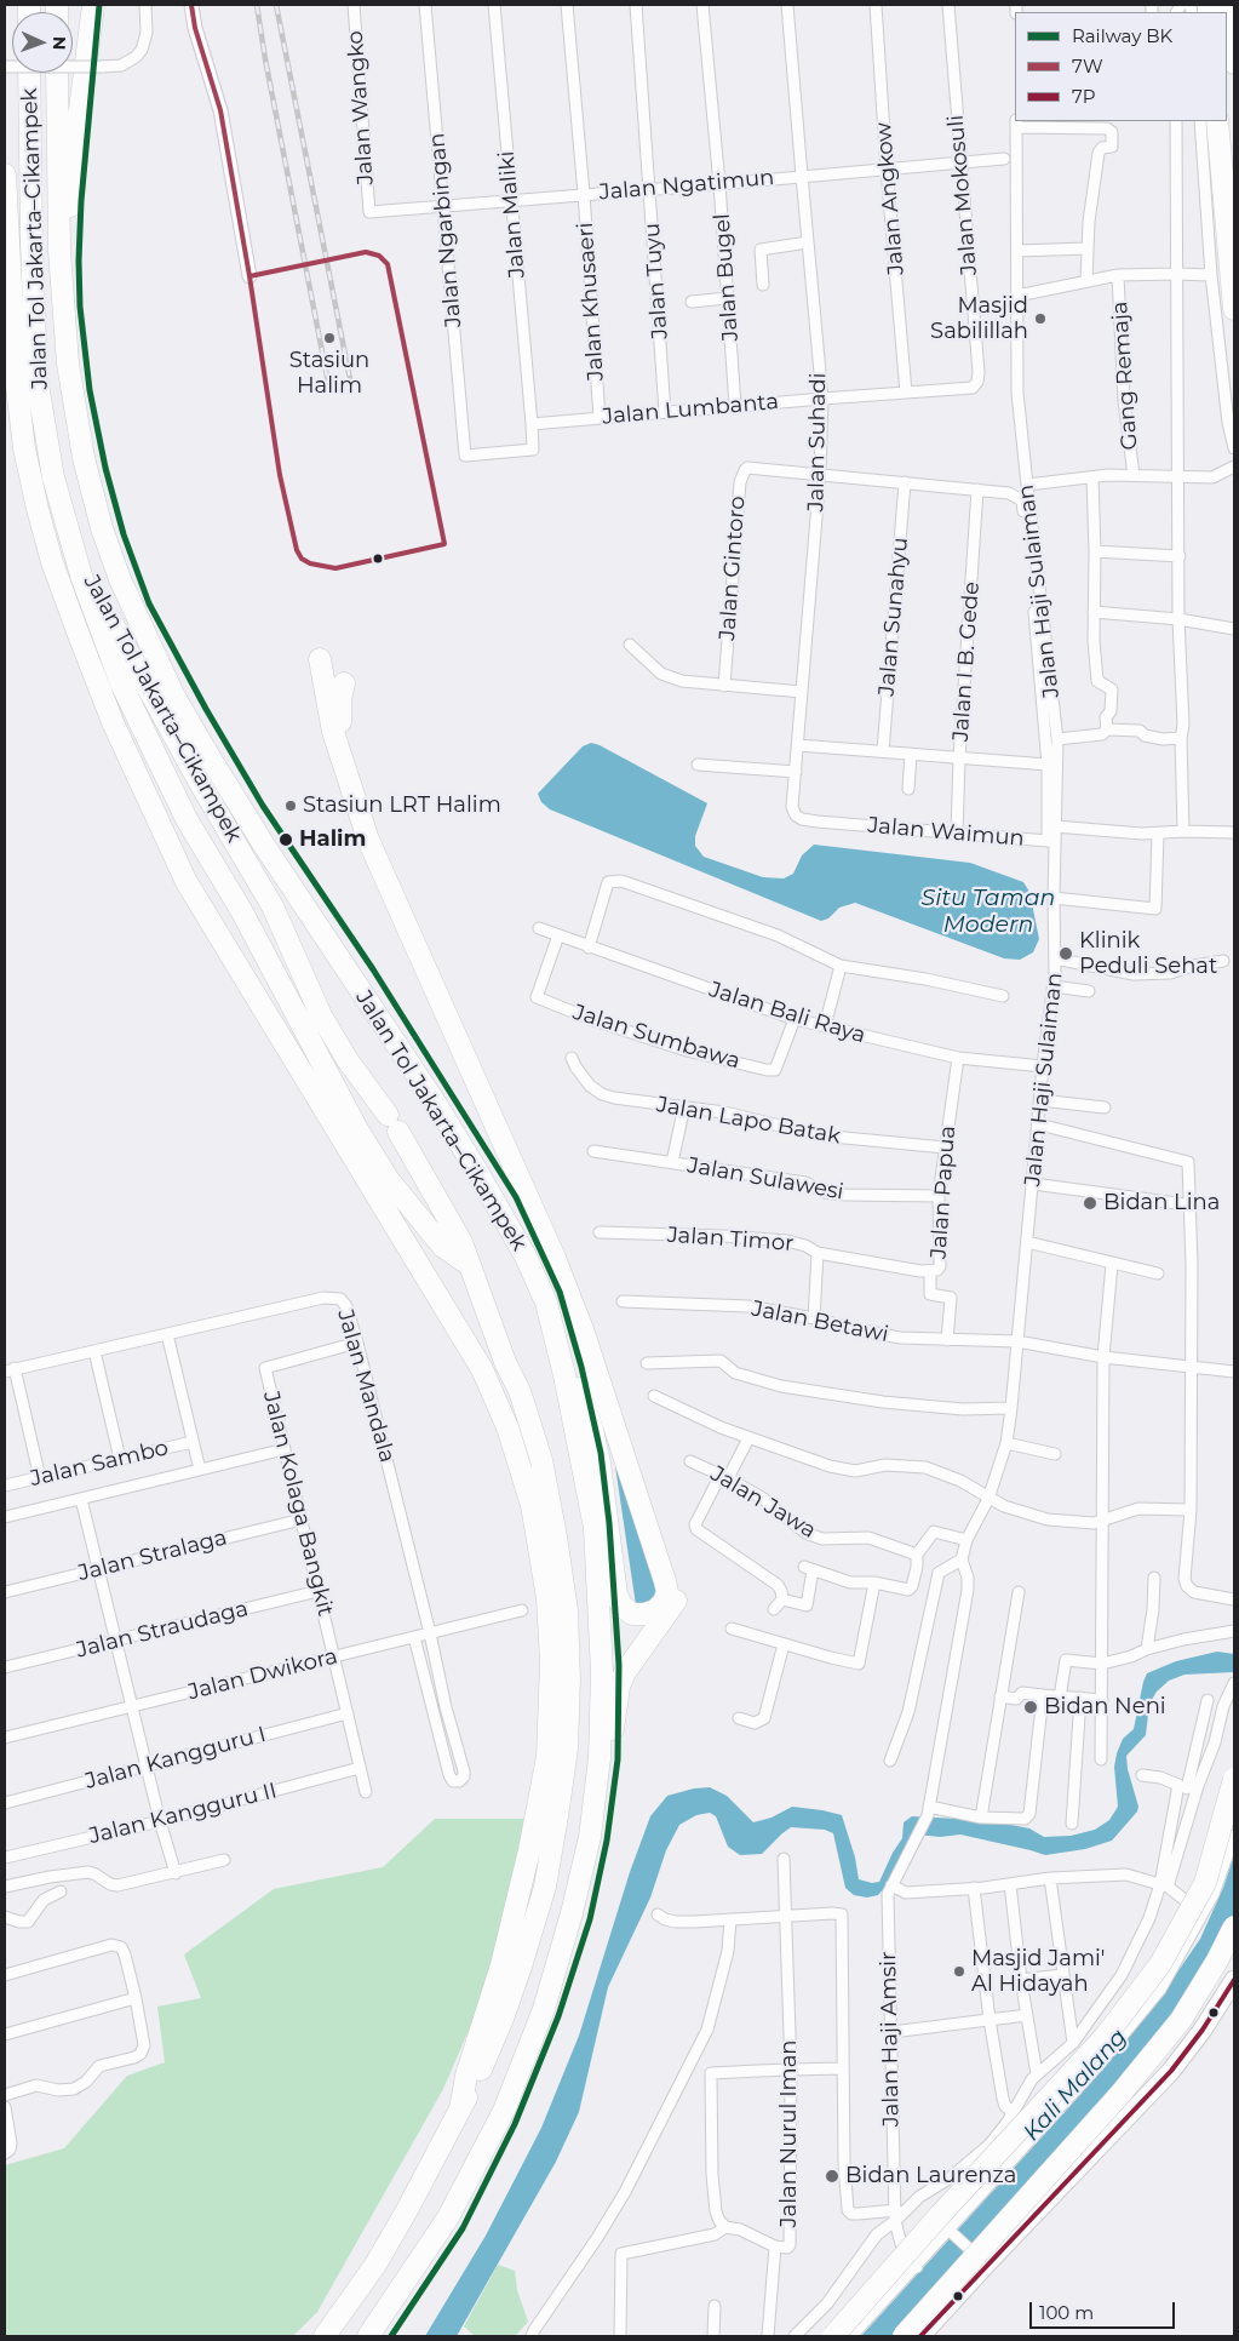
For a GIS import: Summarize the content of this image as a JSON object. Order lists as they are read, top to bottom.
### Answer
{
  "streets": {
    "highway": ["Jalan Tol Jakarta–Cikampek"],
    "street": [
      "Jalan Wangko",
      "Jalan Ngatimun",
      "Jalan Mokosuli",
      "Jalan Angkow",
      "Jalan Maliki",
      "Jalan Ngarbingan",
      "Jalan Bugel",
      "Jalan Tuyu",
      "Jalan Khusaeri",
      "Gang Remaja",
      "Jalan Lumbanta",
      "Jalan Suhadi",
      "Jalan Gintoro",
      "Jalan Haji Sulaiman",
      "Jalan Sunahyu",
      "Jalan I B. Gede",
      "Jalan Waimun",
      "Jalan Bali Raya",
      "Jalan Sumbawa",
      "Jalan Lapo Batak",
      "Jalan Sulawesi",
      "Jalan Papua",
      "Jalan Timor",
      "Jalan Betawi",
      "Jalan Mandala",
      "Jalan Sambo",
      "Jalan Jawa",
      "Jalan Kolaga Bangkit",
      "Jalan Stralaga",
      "Jalan Straudaga",
      "Jalan Dwikora",
      "Jalan Kangguru I",
      "Jalan Kangguru II",
      "Jalan Haji Amsir",
      "Jalan Nurul Iman"
    ]
  },
  "crossings": [
    ["Jalan Wangko", "Jalan Ngatimun"],
    ["Jalan Ngatimun", "Jalan Mokosuli"],
    ["Jalan Ngatimun", "Jalan Angkow"],
    ["Jalan Ngatimun", "Jalan Maliki"],
    ["Jalan Ngatimun", "Jalan Ngarbingan"],
    ["Jalan Ngatimun", "Jalan Bugel"],
    ["Jalan Ngatimun", "Jalan Tuyu"],
    ["Jalan Ngatimun", "Jalan Khusaeri"],
    ["Jalan Ngatimun", "Jalan Suhadi"],
    ["Jalan Mokosuli", "Jalan Lumbanta"],
    ["Jalan Angkow", "Jalan Lumbanta"],
    ["Jalan Maliki", "Jalan Ngarbingan"],
    ["Jalan Maliki", "Jalan Lumbanta"],
    ["Jalan Ngarbingan", "Jalan Lumbanta"],
    ["Jalan Bugel", "Jalan Lumbanta"],
    ["Jalan Tuyu", "Jalan Lumbanta"],
    ["Jalan Khusaeri", "Jalan Lumbanta"],
    ["Jalan Lumbanta", "Jalan Suhadi"],
    ["Jalan Suhadi", "Jalan Gintoro"],
    ["Jalan Suhadi", "Jalan Waimun"],
    ["Jalan Gintoro", "Jalan Sunahyu"],
    ["Jalan Gintoro", "Jalan I B. Gede"],
    ["Jalan Gintoro", "Jalan Waimun"],
    ["Jalan Haji Sulaiman", "Jalan Bali Raya"],
    ["Jalan Haji Sulaiman", "Jalan Betawi"],
    ["Jalan Haji Sulaiman", "Jalan Haji Amsir"],
    ["Jalan I B. Gede", "Jalan Waimun"],
    ["Jalan Bali Raya", "Jalan Sumbawa"],
    ["Jalan Bali Raya", "Jalan Papua"],
    ["Jalan Lapo Batak", "Jalan Papua"],
    ["Jalan Sulawesi", "Jalan Papua"],
    ["Jalan Papua", "Jalan Timor"],
    ["Jalan Papua", "Jalan Betawi"],
    ["Jalan Mandala", "Jalan Kolaga Bangkit"],
    ["Jalan Mandala", "Jalan Dwikora"],
    ["Jalan Kolaga Bangkit", "Jalan Stralaga"],
    ["Jalan Kolaga Bangkit", "Jalan Straudaga"],
    ["Jalan Kolaga Bangkit", "Jalan Dwikora"],
    ["Jalan Kolaga Bangkit", "Jalan Kangguru I"],
    ["Jalan Kolaga Bangkit", "Jalan Kangguru II"]
  ],
  "water": ["Situ Taman Modern", "Kali Malang"],
  "places": [
    "Masjid Sabilillah",
    "Stasiun Halim",
    "Stasiun LRT Halim",
    "Halim",
    "Klinik Peduli Sehat",
    "Bidan Lina",
    "Bidan Neni",
    "Masjid Jami' Al Hidayah",
    "Bidan Laurenza"
  ],
  "lines": ["rail line BK", "transit line 7W", "transit line 7P"],
  "legend": ["Railway BK", "7W", "7P"],
  "scale_bar": "100 m",
  "north": "right"
}
